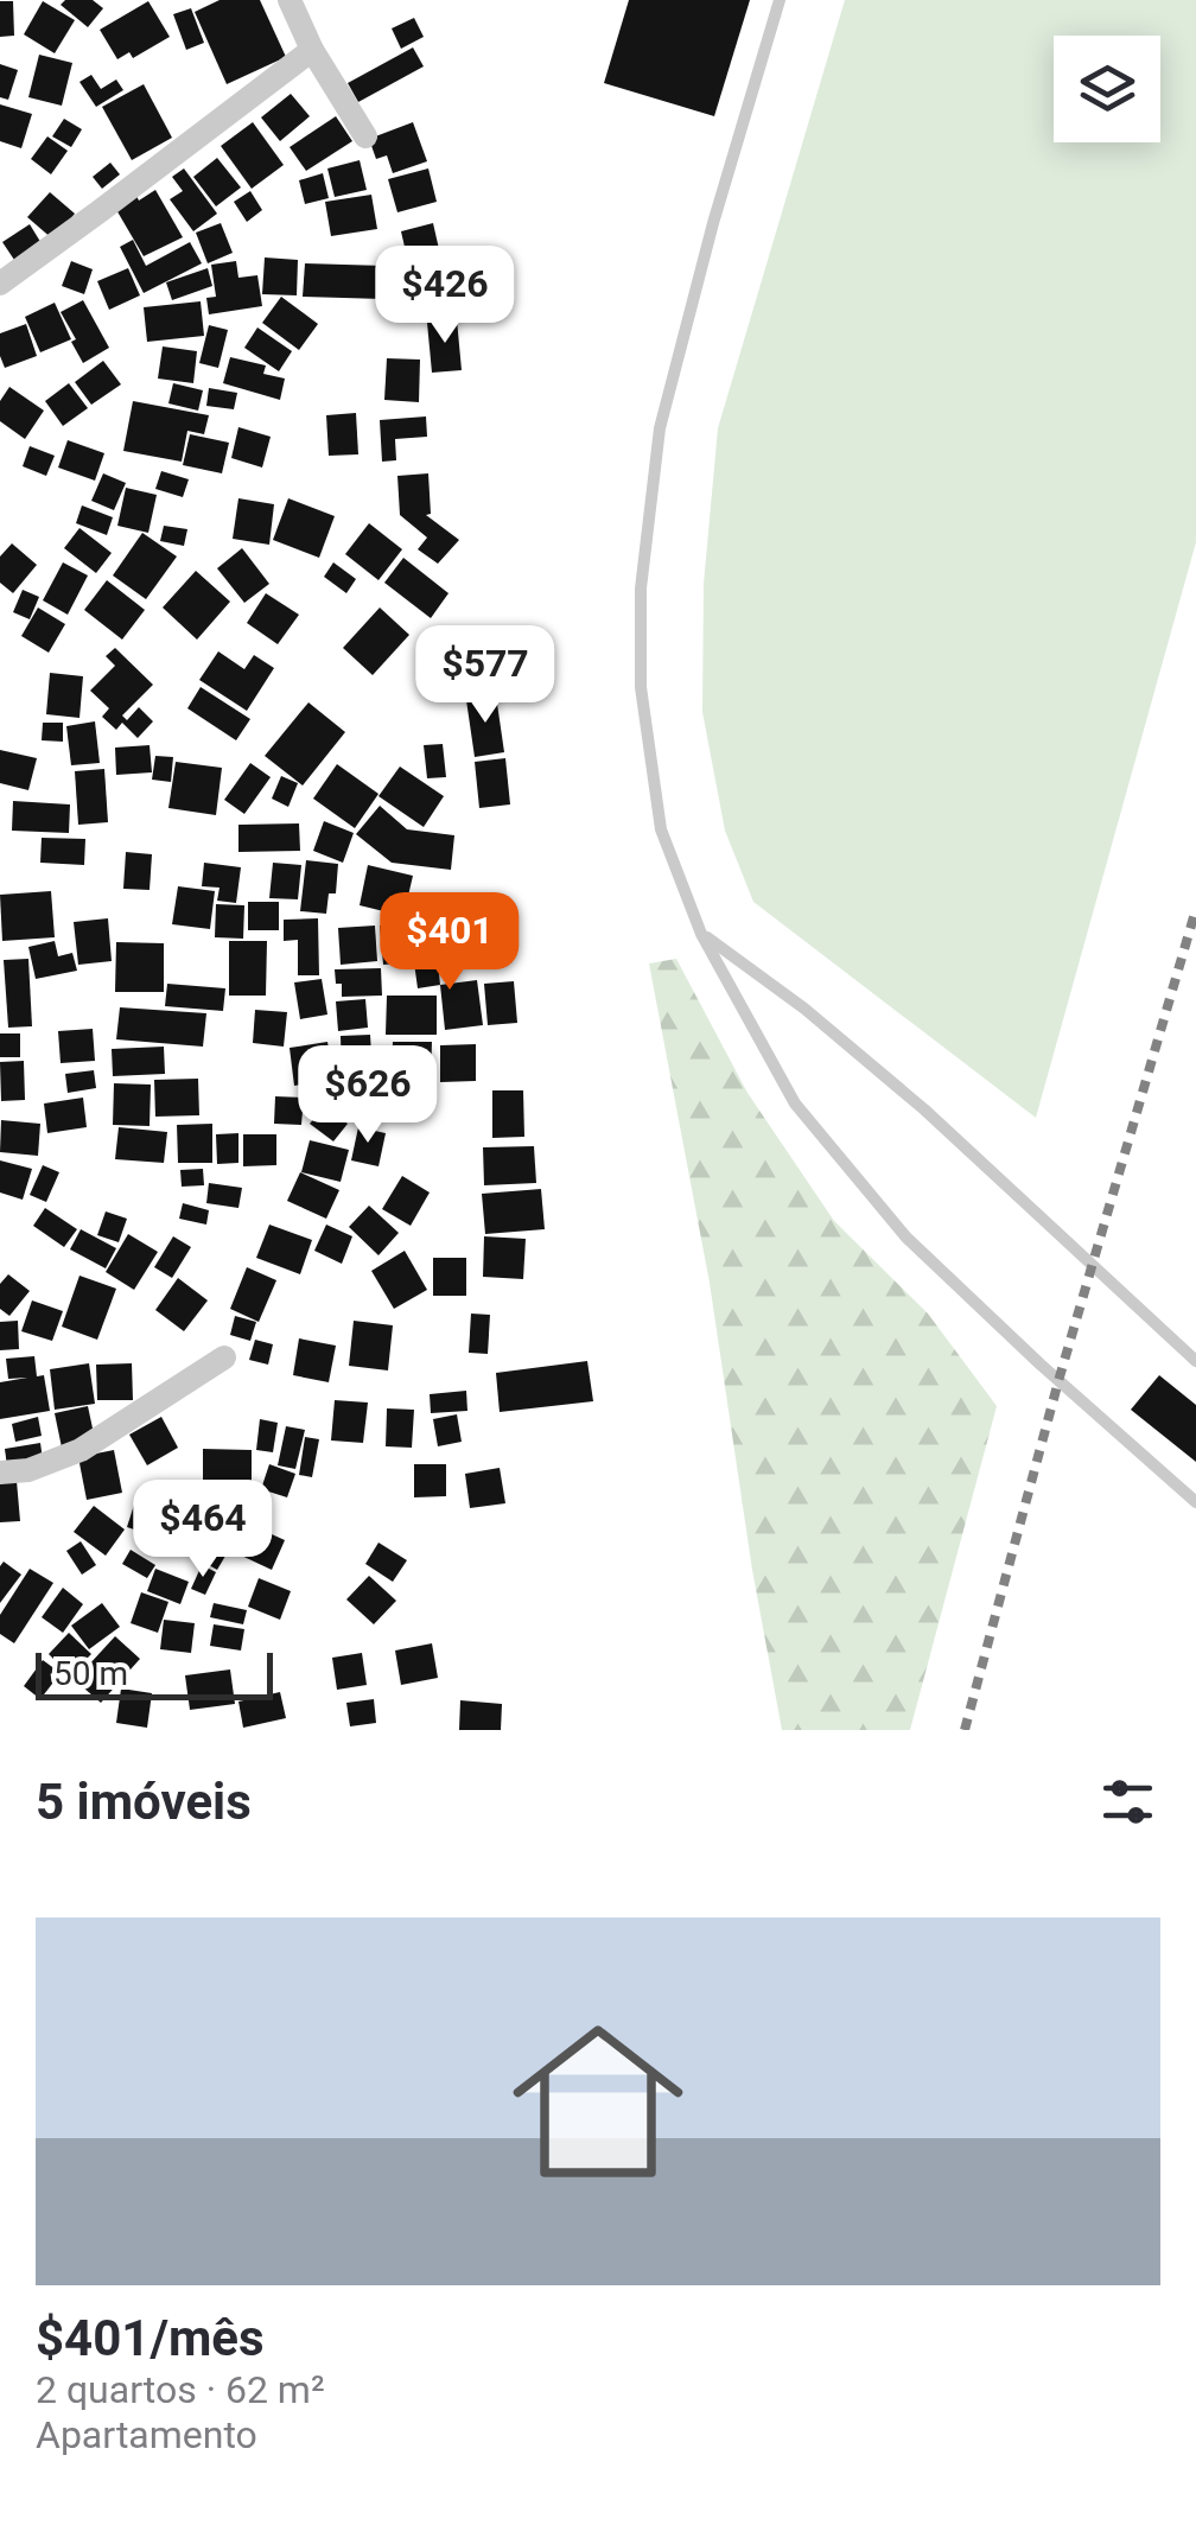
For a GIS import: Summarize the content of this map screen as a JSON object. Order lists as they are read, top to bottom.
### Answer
{
  "scale_bar": "50 m",
  "page": {
    "price": [
      "$426",
      "$577",
      "$401",
      "$626",
      "$464"
    ],
    "scale": "50 m",
    "heading": "5 imóveis",
    "list": [
      {
        "name": "$401/mês",
        "note": "2 quartos · 62 m² · Apartamento"
      }
    ]
  }
}
